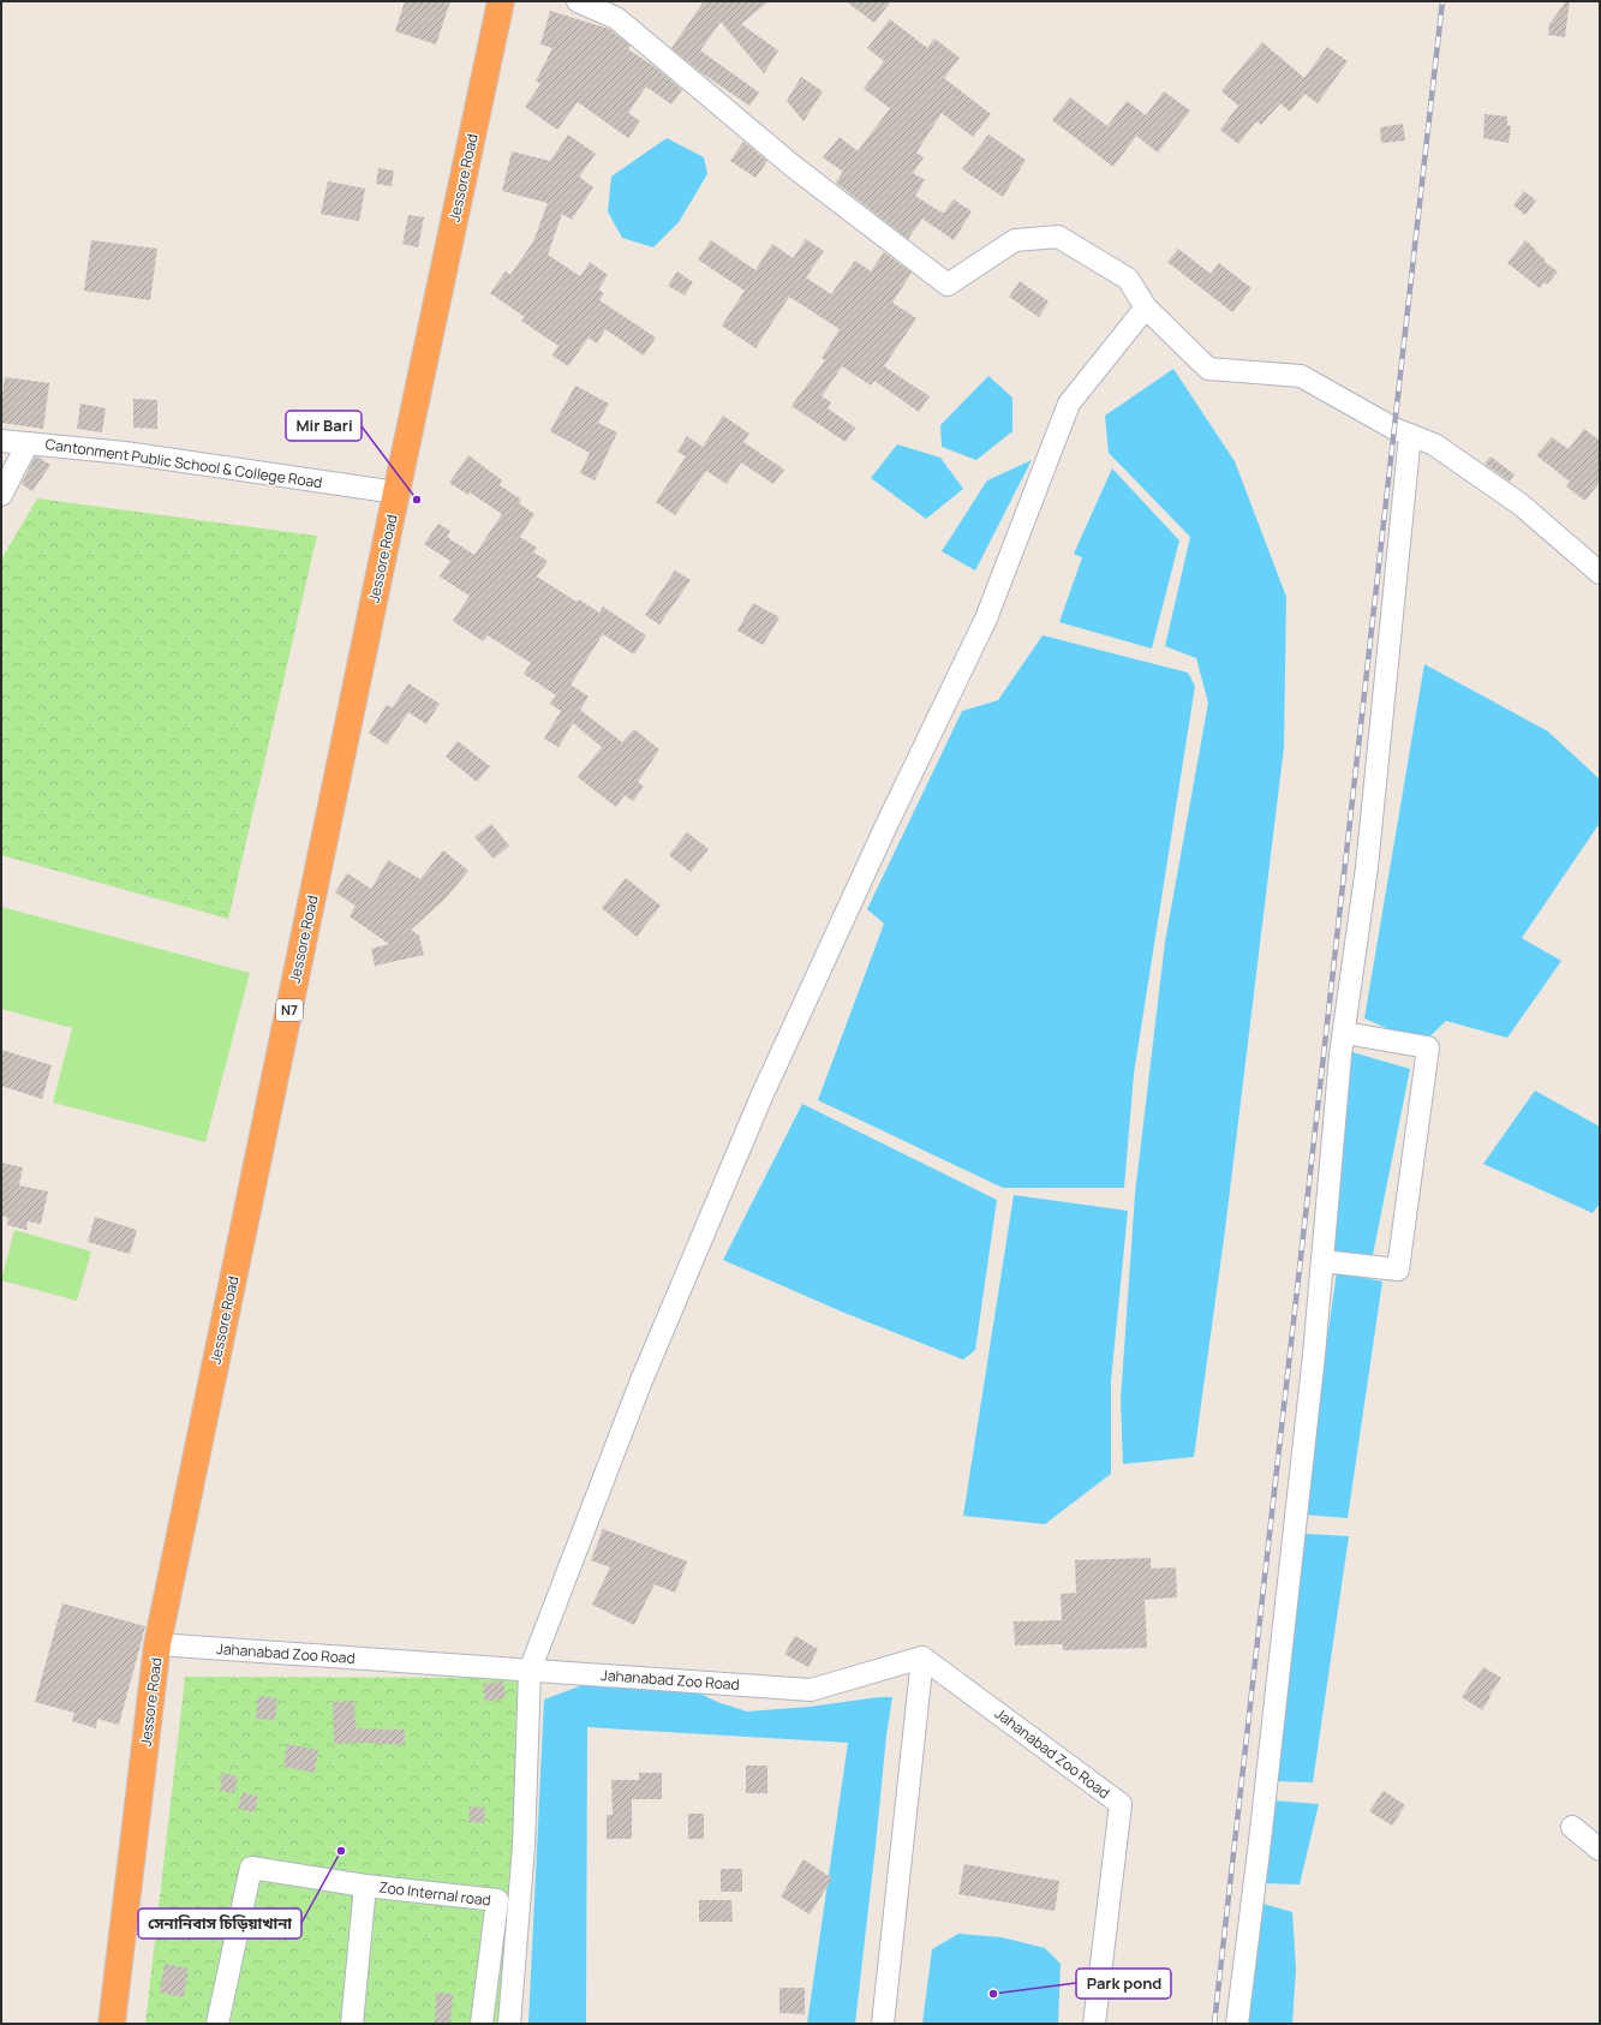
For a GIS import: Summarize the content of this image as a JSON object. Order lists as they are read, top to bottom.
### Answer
{
  "streets": {
    "highway": ["Jessore Road", "N7"],
    "street": ["Cantonment Public School & College Road", "Jahanabad Zoo Road", "Zoo Internal road"]
  },
  "crossings": [
    ["Jessore Road", "Cantonment Public School & College Road"],
    ["Jessore Road", "Jahanabad Zoo Road"]
  ],
  "places": ["Mir Bari", "সেনানিবাস চিড়িয়াখানা", "Park pond"]
}
